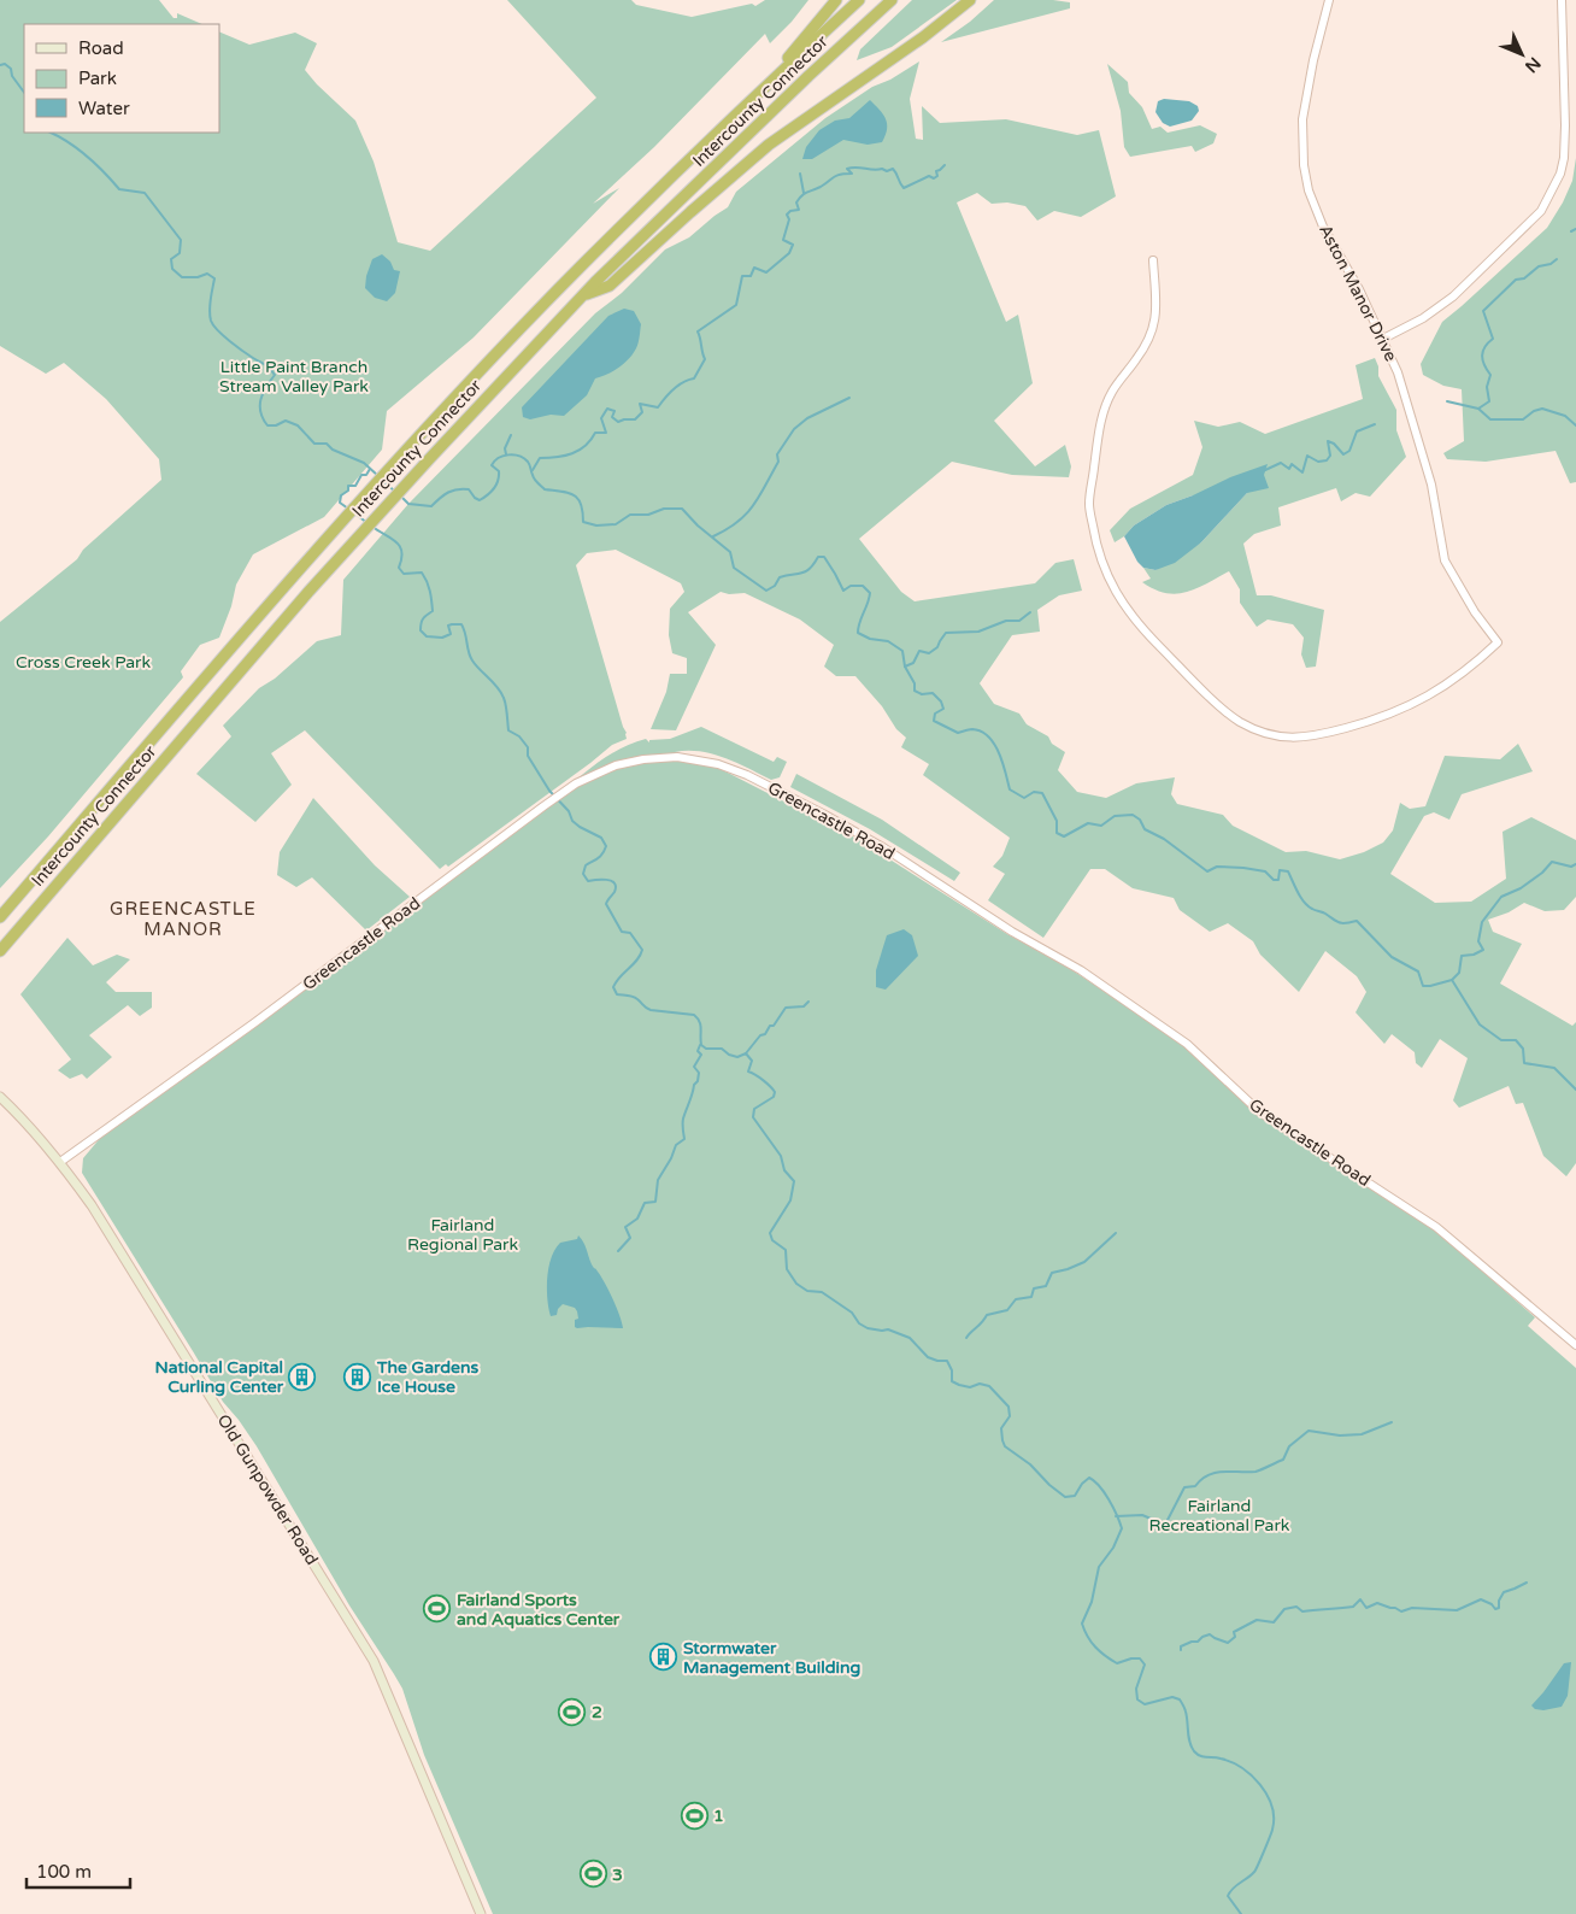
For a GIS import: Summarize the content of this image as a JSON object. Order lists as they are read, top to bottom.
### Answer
{
  "streets": {
    "highway": ["Intercounty Connector"],
    "main road": ["Old Gunpowder Road"],
    "street": ["Aston Manor Drive", "Greencastle Road"]
  },
  "crossings": [
    ["Greencastle Road", "Old Gunpowder Road"]
  ],
  "districts": ["GREENCASTLE MANOR"],
  "parks": [
    "Little Paint Branch Stream Valley Park",
    "Cross Creek Park",
    "Fairland Regional Park",
    "Fairland Recreational Park"
  ],
  "places": {
    "building": ["National Capital Curling Center", "The Gardens Ice House", "Stormwater Management Building"],
    "sports": [
      "Fairland Sports and Aquatics Center",
      "2",
      "1",
      "3"
    ]
  },
  "legend": ["Road", "Park", "Water"],
  "scale_bar": "100 m",
  "north": "bottom right"
}
